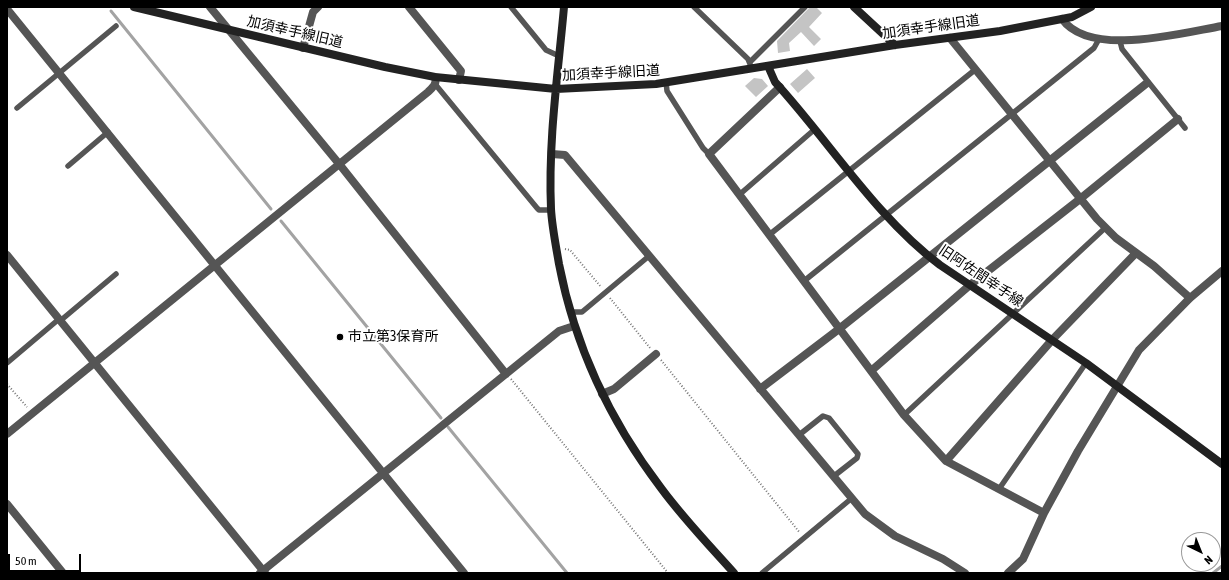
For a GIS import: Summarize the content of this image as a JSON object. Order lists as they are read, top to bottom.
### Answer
{
  "streets": {
    "street": ["加須幸手線旧道", "旧阿佐間幸手線"]
  },
  "crossings": [
    ["加須幸手線旧道", "旧阿佐間幸手線"]
  ],
  "places": ["市立第3保育所"],
  "scale_bar": "50 m",
  "north": "bottom right"
}
